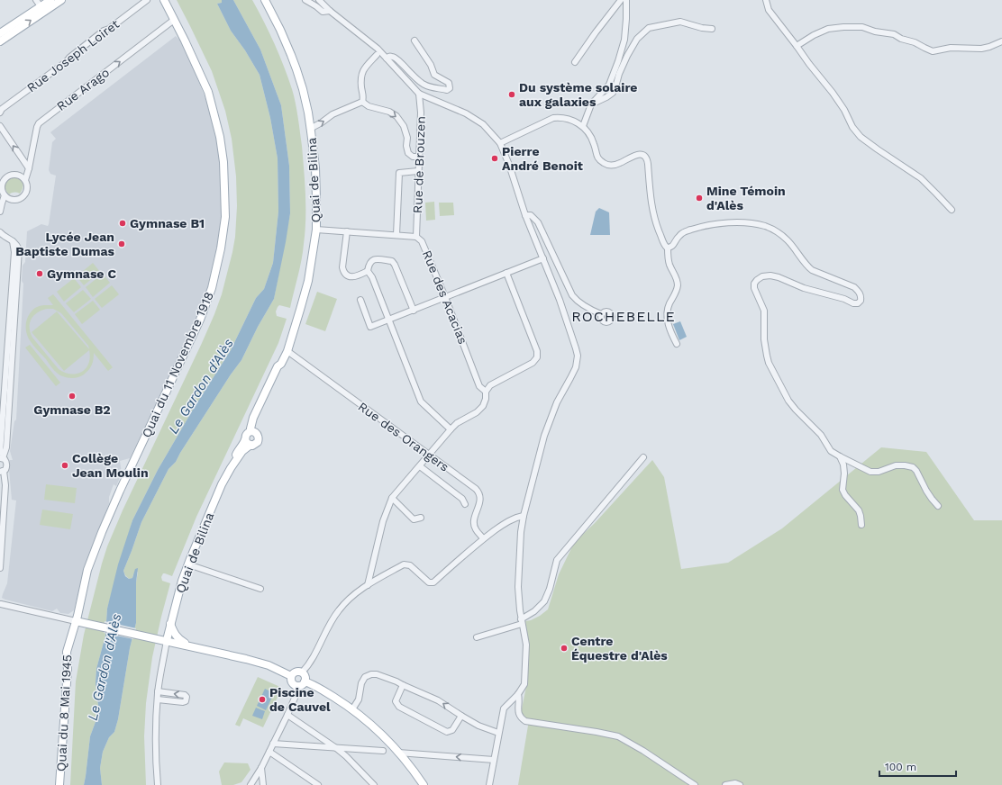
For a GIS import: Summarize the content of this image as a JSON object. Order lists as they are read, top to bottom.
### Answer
{
  "streets": {
    "main road": ["Quai de Bilina", "Quai du 11 Novembre 1918", "Quai du 8 Mai 1945"],
    "street": [
      "Rue Joseph Loiret",
      "Rue Arago",
      "Rue de Brouzen",
      "Rue des Acacias",
      "Rue des Orangers"
    ]
  },
  "crossings": [
    ["Rue Arago", "Quai du 11 Novembre 1918"],
    ["Rue de Brouzen", "Rue des Acacias"],
    ["Quai de Bilina", "Rue des Acacias"],
    ["Quai de Bilina", "Rue des Orangers"],
    ["Quai du 11 Novembre 1918", "Quai du 8 Mai 1945"]
  ],
  "one_way": ["Rue Arago"],
  "districts": ["ROCHEBELLE"],
  "water": ["Le Gardon d'Alès"],
  "places": [
    "Du système solaire aux galaxies",
    "Pierre André Benoit",
    "Mine Témoin d'Alès",
    "Gymnase B1",
    "Lycée Jean Baptiste Dumas",
    "Gymnase C",
    "Gymnase B2",
    "Collège Jean Moulin",
    "Centre Équestre d'Alès",
    "Piscine de Cauvel"
  ],
  "scale_bar": "100 m"
}
